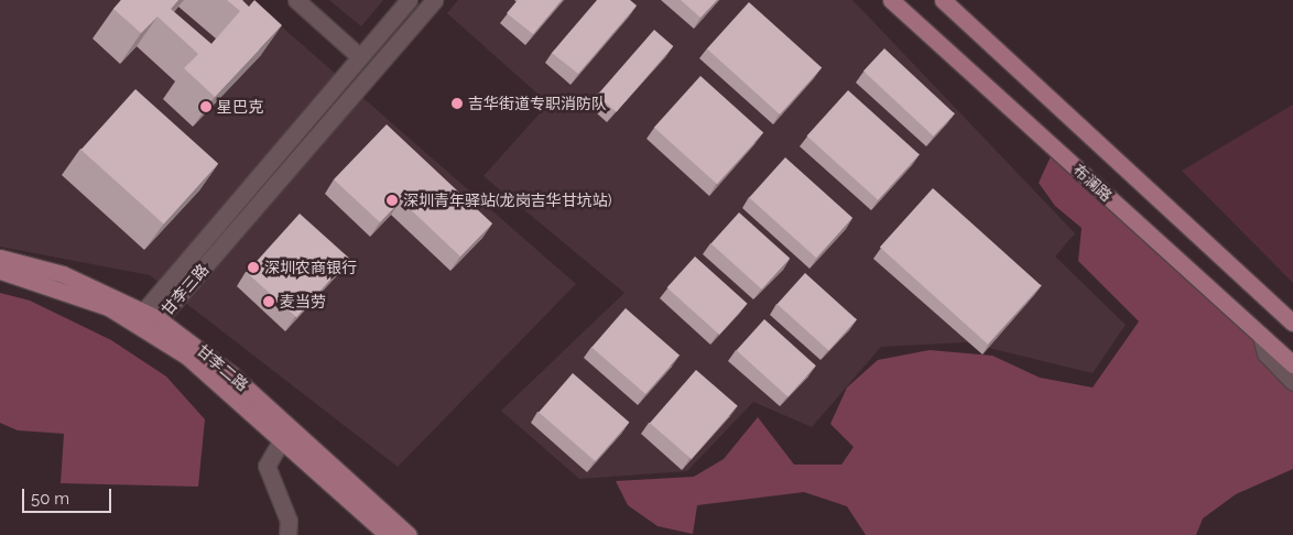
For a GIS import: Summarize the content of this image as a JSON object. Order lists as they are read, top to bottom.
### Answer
{
  "streets": {
    "main road": ["布澜路", "甘李二路"],
    "street": ["甘李三路"]
  },
  "crossings": [
    ["甘李三路", "甘李二路"]
  ],
  "places": [
    "吉华街道专职消防队",
    "星巴克",
    "深圳青年驿站(龙岗吉华甘坑站)",
    "深圳农商银行",
    "麦当劳"
  ],
  "scale_bar": "50 m"
}
